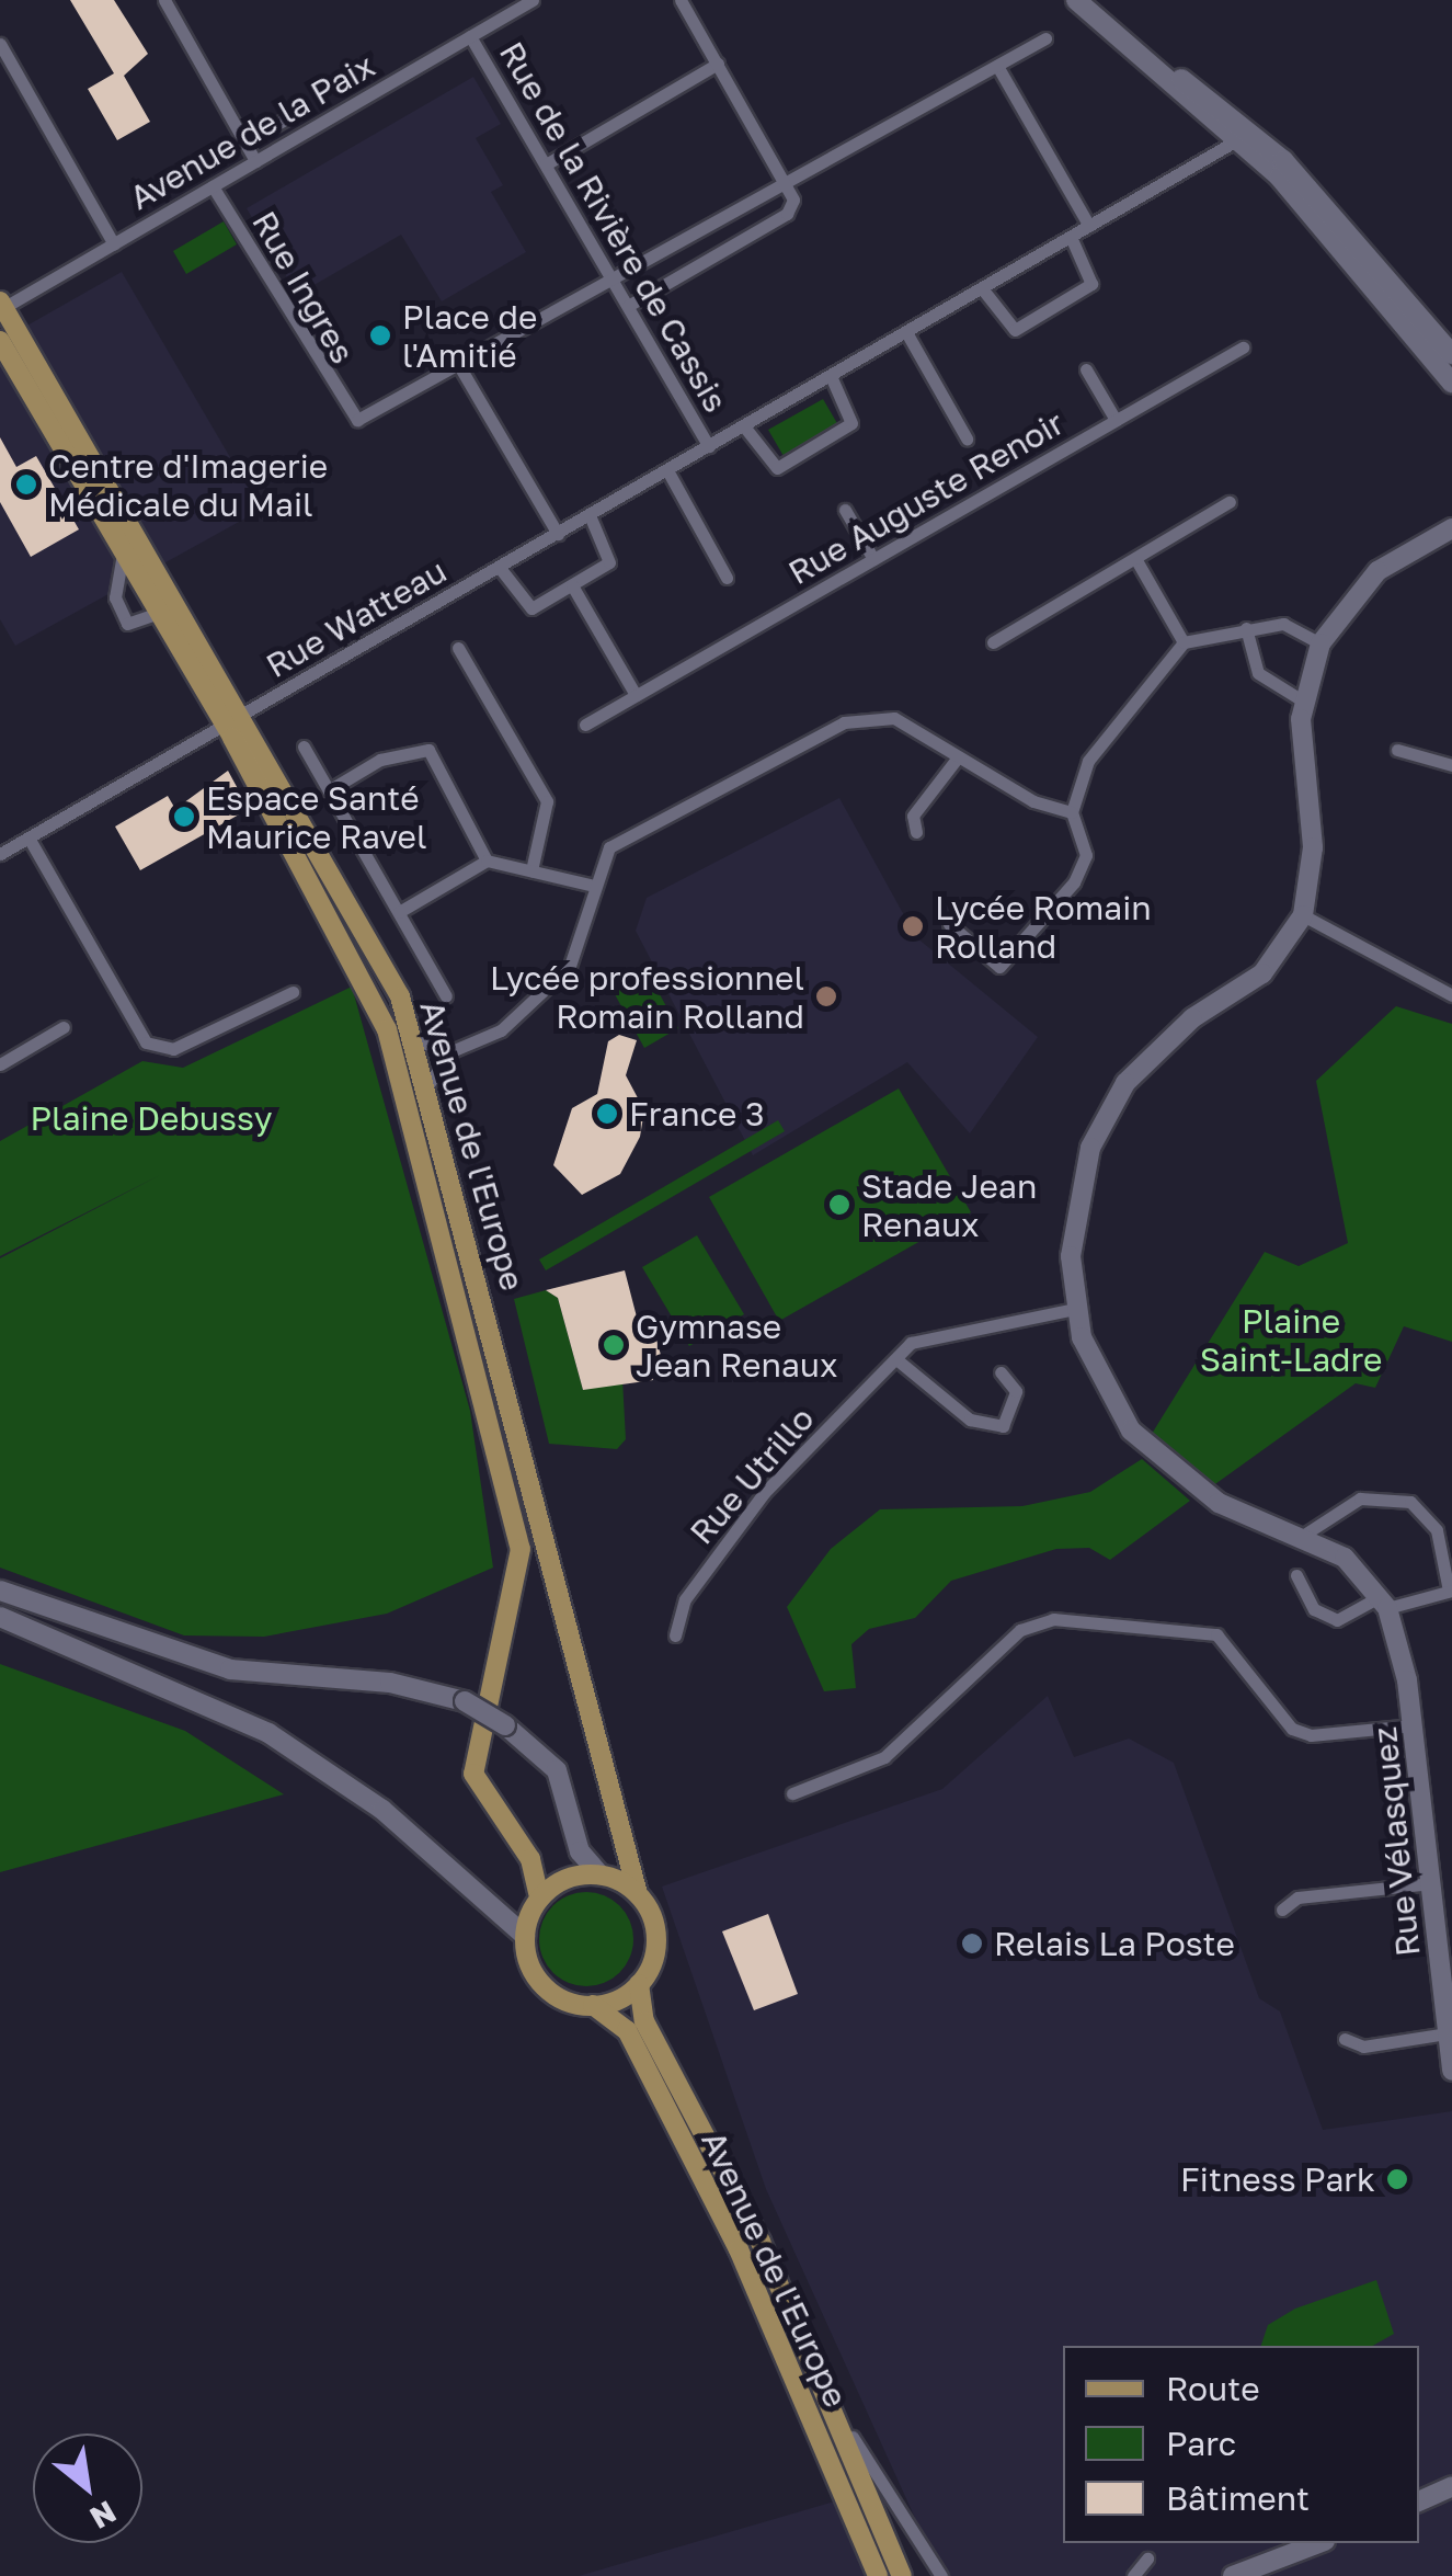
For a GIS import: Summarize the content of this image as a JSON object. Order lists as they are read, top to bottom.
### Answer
{
  "streets": {
    "main road": ["Avenue de l'Europe", "Rue Vélasquez"],
    "street": [
      "Avenue de la Paix",
      "Rue de la Rivière de Cassis",
      "Rue Ingres",
      "Rue Auguste Renoir",
      "Rue Watteau",
      "Rue Utrillo"
    ]
  },
  "crossings": [
    ["Avenue de la Paix", "Rue de la Rivière de Cassis"],
    ["Avenue de la Paix", "Rue Ingres"],
    ["Avenue de la Paix", "Avenue de l'Europe"],
    ["Rue de la Rivière de Cassis", "Rue Watteau"],
    ["Rue Watteau", "Avenue de l'Europe"]
  ],
  "parks": ["Plaine Debussy", "Plaine Saint-Ladre"],
  "places": [
    "Place de l'Amitié",
    "Centre d'Imagerie Médicale du Mail",
    "Espace Santé Maurice Ravel",
    "Lycée Romain Rolland",
    "Lycée professionnel Romain Rolland",
    "France 3",
    "Stade Jean Renaux",
    "Gymnase Jean Renaux",
    "Relais La Poste",
    "Fitness Park"
  ],
  "legend": ["Route", "Parc", "Bâtiment"],
  "north": "bottom right"
}
